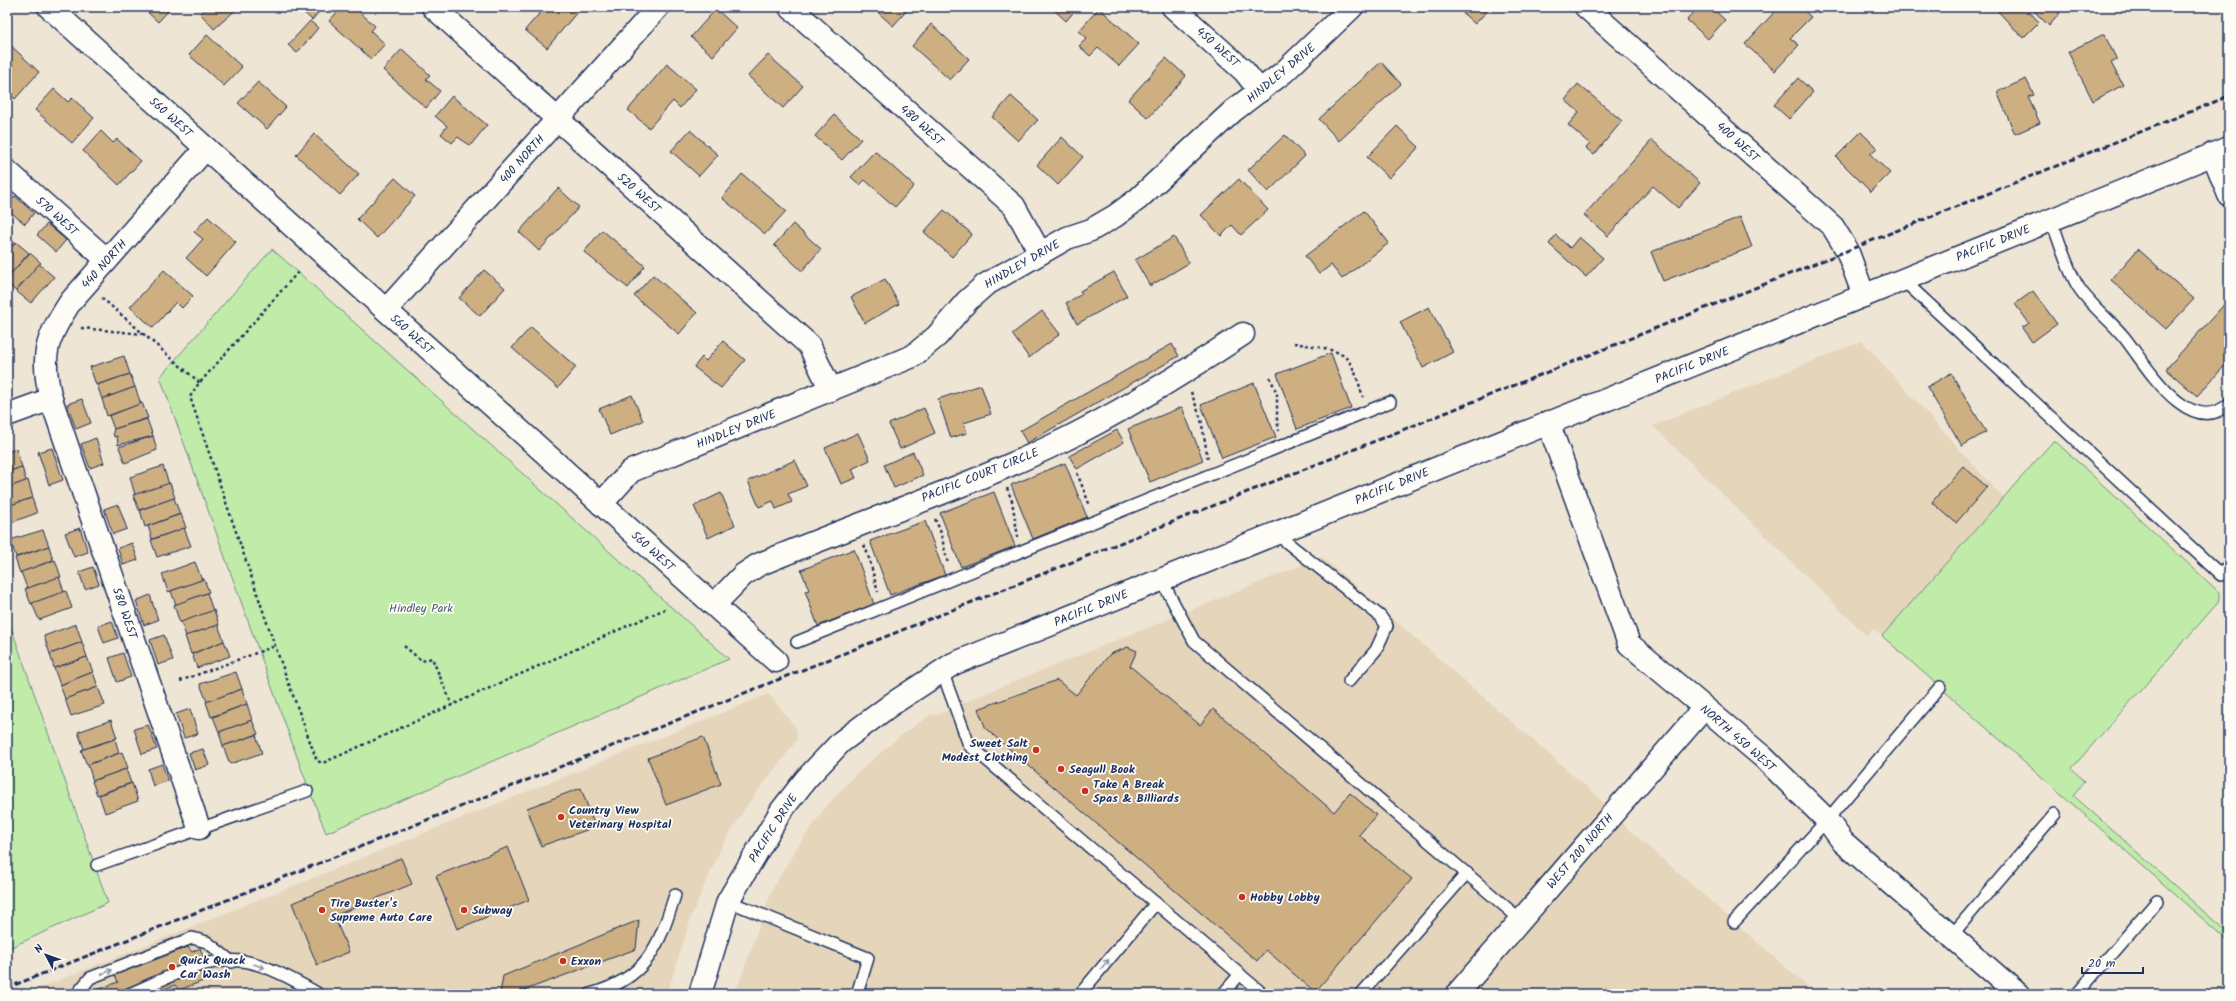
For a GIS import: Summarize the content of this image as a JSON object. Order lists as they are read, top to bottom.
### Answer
{
  "streets": {
    "street": [
      "450 WEST",
      "HINDLEY DRIVE",
      "560 WEST",
      "480 WEST",
      "400 WEST",
      "400 NORTH",
      "520 WEST",
      "570 WEST",
      "PACIFIC DRIVE",
      "440 NORTH",
      "PACIFIC COURT CIRCLE",
      "580 WEST",
      "NORTH 450 WEST",
      "WEST 200 NORTH"
    ]
  },
  "crossings": [
    ["450 WEST", "HINDLEY DRIVE"],
    ["HINDLEY DRIVE", "560 WEST"],
    ["HINDLEY DRIVE", "480 WEST"],
    ["HINDLEY DRIVE", "520 WEST"],
    ["560 WEST", "400 NORTH"],
    ["560 WEST", "440 NORTH"],
    ["560 WEST", "PACIFIC COURT CIRCLE"],
    ["400 WEST", "PACIFIC DRIVE"],
    ["400 NORTH", "520 WEST"],
    ["570 WEST", "440 NORTH"],
    ["PACIFIC DRIVE", "NORTH 450 WEST"],
    ["440 NORTH", "580 WEST"],
    ["NORTH 450 WEST", "WEST 200 NORTH"]
  ],
  "parks": ["Hindley Park"],
  "places": [
    "Sweet Salt Modest Clothing",
    "Seagull Book",
    "Take A Break Spas & Billiards",
    "Country View Veterinary Hospital",
    "Hobby Lobby",
    "Tire Buster's Supreme Auto Care",
    "Subway",
    "Exxon",
    "Quick Quack Car Wash"
  ],
  "scale_bar": "20 m",
  "north": "top left"
}
